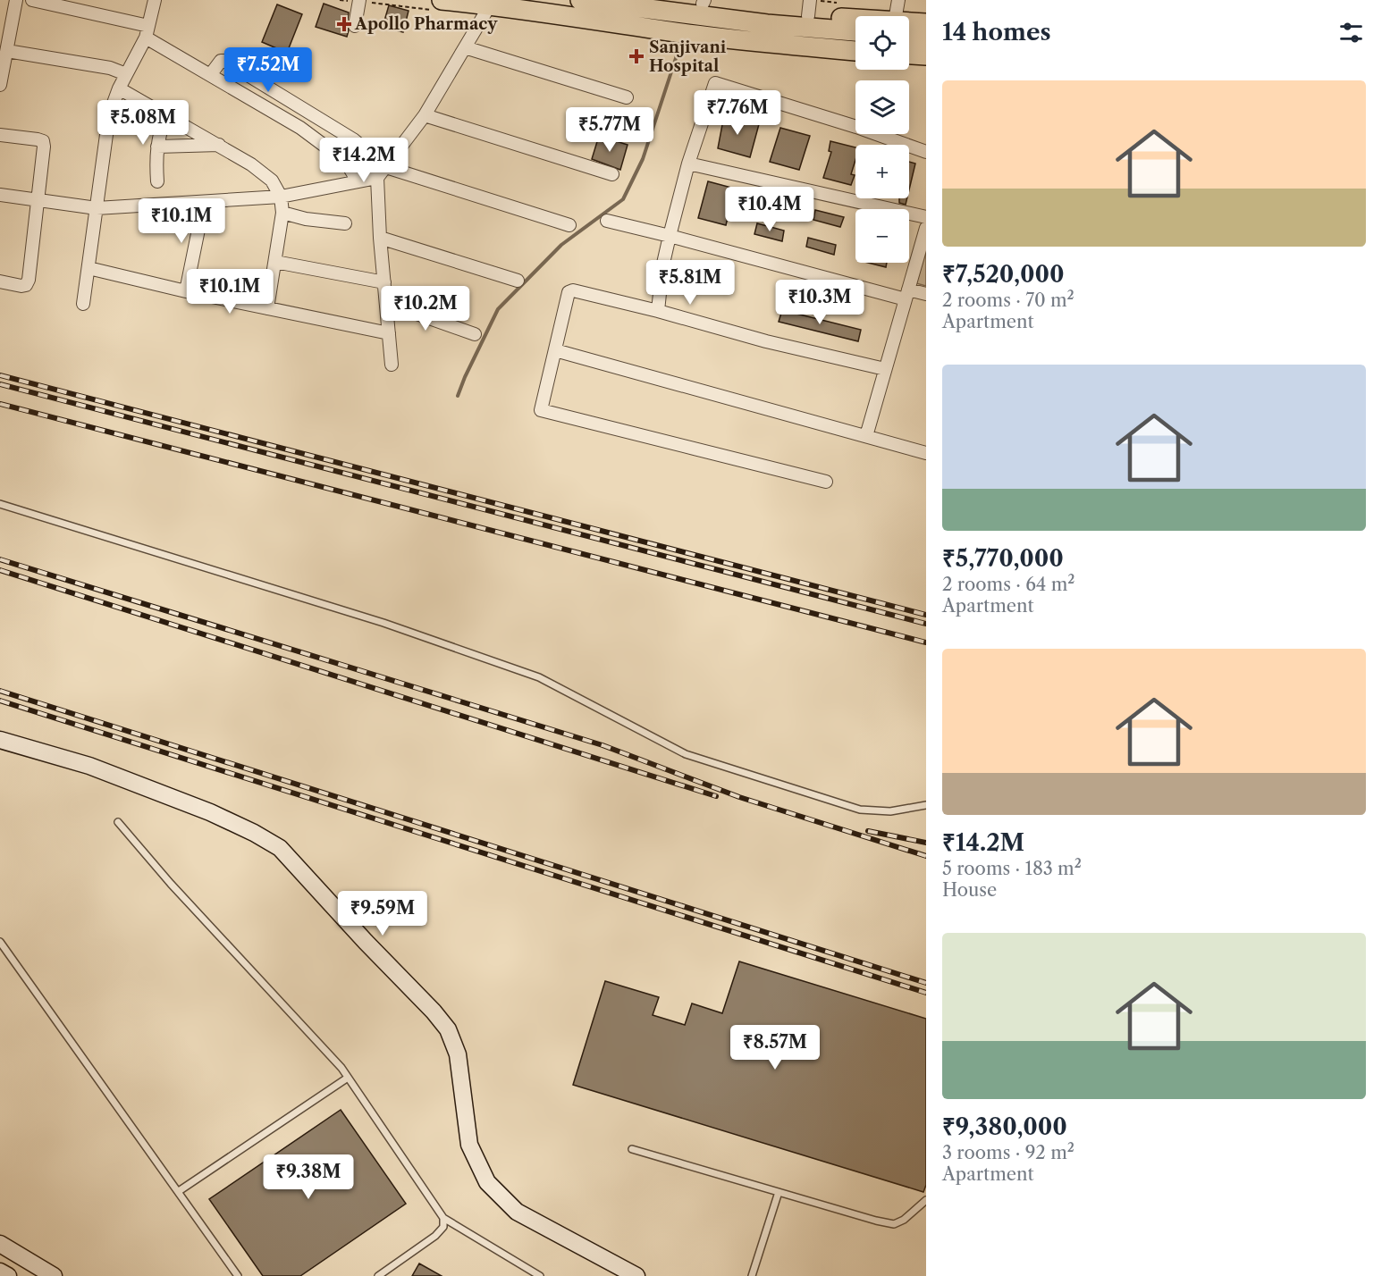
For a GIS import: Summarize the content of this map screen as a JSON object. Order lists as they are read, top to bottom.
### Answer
{
  "places": {
    "health": ["Apollo Pharmacy", "Sanjivani Hospital"]
  },
  "page": {
    "heading": "14 homes",
    "map_buttons": ["+", "−"],
    "price": [
      "₹7.52M",
      "₹7.76M",
      "₹5.08M",
      "₹5.77M",
      "₹14.2M",
      "₹10.4M",
      "₹10.1M",
      "₹5.81M",
      "₹10.1M",
      "₹10.3M",
      "₹10.2M",
      "₹9.59M",
      "₹8.57M",
      "₹9.38M"
    ],
    "list": [
      {
        "name": "₹7,520,000",
        "note": "2 rooms · 70 m² · Apartment"
      },
      {
        "name": "₹5,770,000",
        "note": "2 rooms · 64 m² · Apartment"
      },
      {
        "name": "₹14.2M",
        "note": "5 rooms · 183 m² · House"
      },
      {
        "name": "₹9,380,000",
        "note": "3 rooms · 92 m² · Apartment"
      }
    ]
  }
}
